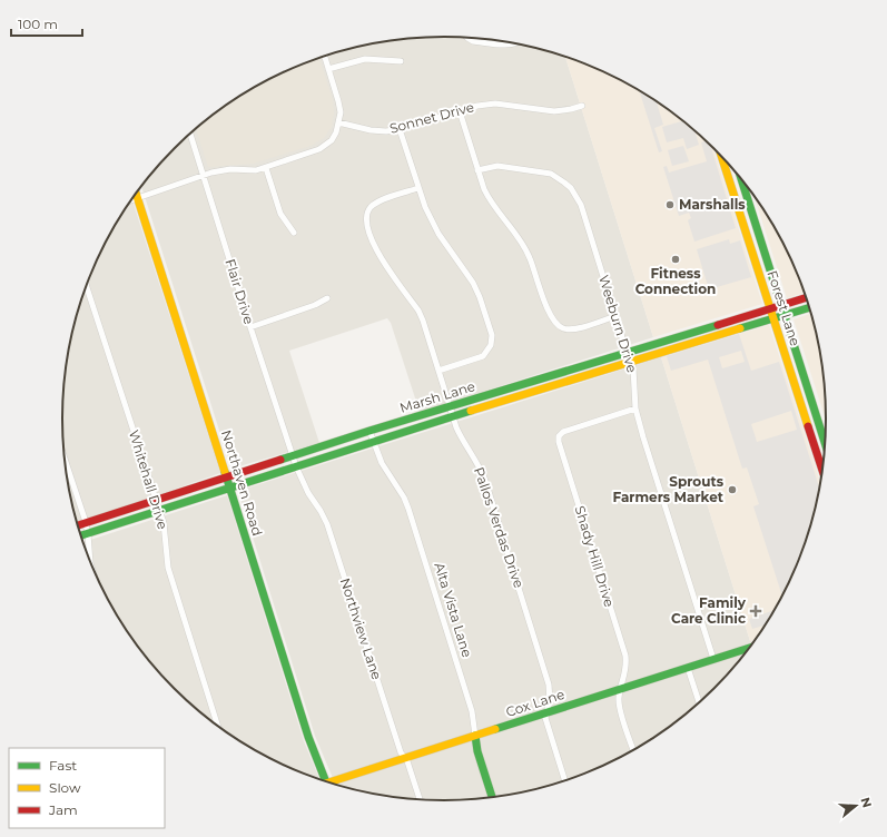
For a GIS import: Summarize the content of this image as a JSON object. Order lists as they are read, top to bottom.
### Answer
{
  "streets": {
    "main road": [
      "Forest Lane",
      "Marsh Lane",
      "Northaven Road",
      "Alta Vista Lane",
      "Cox Lane"
    ],
    "street": [
      "Sonnet Drive",
      "Flair Drive",
      "Weeburn Drive",
      "Whitehall Drive",
      "Pallos Verdas Drive",
      "Shady Hill Drive",
      "Northview Lane"
    ]
  },
  "crossings": [
    ["Flair Drive", "Marsh Lane"],
    ["Flair Drive", "Northview Lane"],
    ["Forest Lane", "Marsh Lane"],
    ["Weeburn Drive", "Marsh Lane"],
    ["Weeburn Drive", "Shady Hill Drive"],
    ["Weeburn Drive", "Cox Lane"],
    ["Marsh Lane", "Whitehall Drive"],
    ["Marsh Lane", "Northaven Road"],
    ["Marsh Lane", "Pallos Verdas Drive"],
    ["Marsh Lane", "Alta Vista Lane"],
    ["Marsh Lane", "Northview Lane"],
    ["Pallos Verdas Drive", "Cox Lane"],
    ["Shady Hill Drive", "Cox Lane"],
    ["Alta Vista Lane", "Cox Lane"],
    ["Northview Lane", "Cox Lane"]
  ],
  "places": {
    "other": ["Marshalls", "Fitness Connection", "Sprouts Farmers Market"],
    "health": ["Family Care Clinic"]
  },
  "legend": ["Fast", "Slow", "Jam"],
  "scale_bar": "100 m",
  "north": "right"
}
